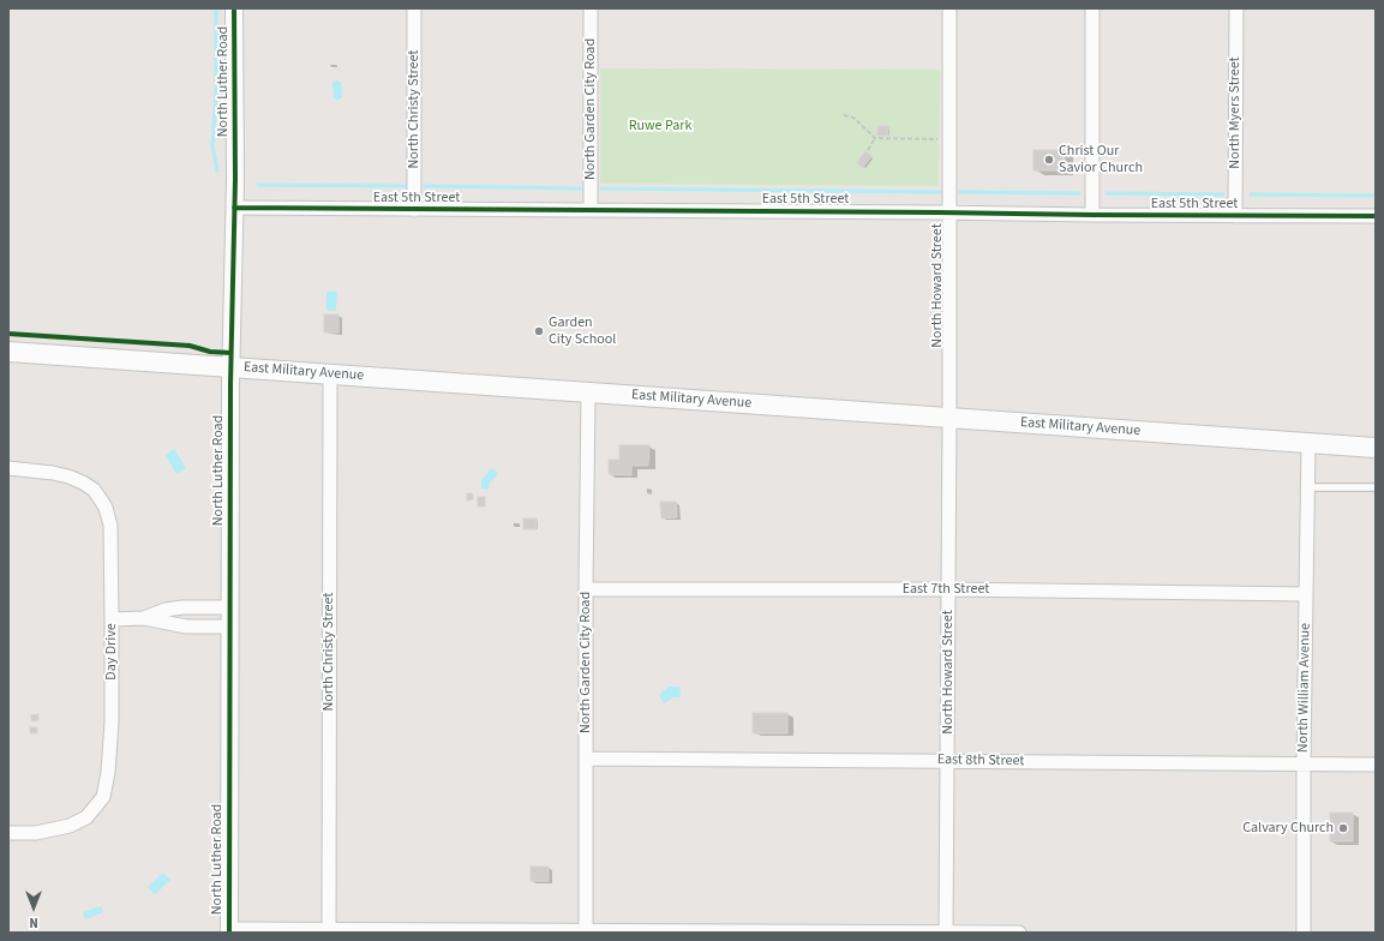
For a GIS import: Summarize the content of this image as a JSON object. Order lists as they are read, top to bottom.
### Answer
{
  "streets": {
    "main road": ["East Military Avenue"],
    "street": [
      "North Luther Road",
      "North Christy Street",
      "North Garden City Road",
      "North Myers Street",
      "East 5th Street",
      "North Howard Street",
      "East 7th Street",
      "Day Drive",
      "North William Avenue",
      "East 8th Street"
    ]
  },
  "crossings": [
    ["North Luther Road", "East 5th Street"],
    ["North Luther Road", "East Military Avenue"],
    ["North Christy Street", "East 5th Street"],
    ["North Christy Street", "East Military Avenue"],
    ["North Garden City Road", "East 5th Street"],
    ["North Garden City Road", "East Military Avenue"],
    ["North Garden City Road", "East 7th Street"],
    ["North Garden City Road", "East 8th Street"],
    ["North Myers Street", "East 5th Street"],
    ["East 5th Street", "North Howard Street"],
    ["North Howard Street", "East Military Avenue"],
    ["North Howard Street", "East 7th Street"],
    ["North Howard Street", "East 8th Street"],
    ["East Military Avenue", "North William Avenue"],
    ["East 7th Street", "North William Avenue"],
    ["North William Avenue", "East 8th Street"]
  ],
  "parks": ["Ruwe Park"],
  "places": ["Christ Our Savior Church", "Garden City School", "Calvary Church"],
  "north": "bottom"
}
